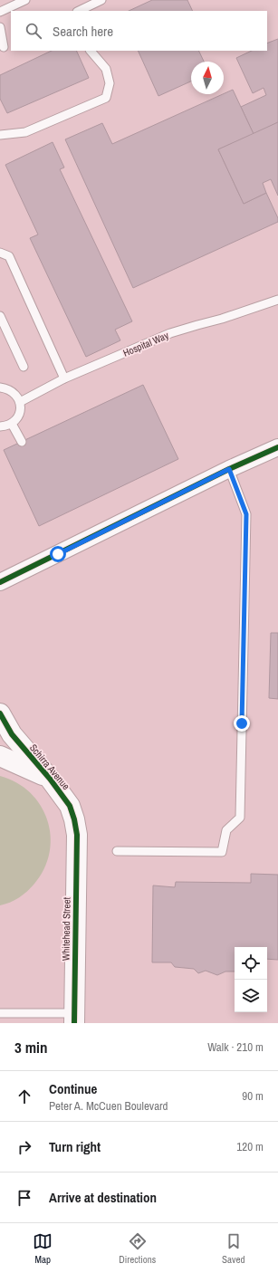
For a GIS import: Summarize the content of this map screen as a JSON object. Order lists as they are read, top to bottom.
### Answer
{
  "streets": {
    "street": ["Schirra Avenue", "Whitehead Street"],
    "lane": ["Hospital Way"]
  },
  "crossings": [
    ["Schirra Avenue", "Whitehead Street"]
  ],
  "north": "top",
  "page": {
    "search": "Search here",
    "heading": ["3 min", "Walk · 210 m"],
    "list": [
      ["Continue", "Peter A. McCuen Boulevard", "90 m"],
      ["Turn right", "120 m"],
      "Arrive at destination"
    ],
    "nav": ["Map", "Directions", "Saved"]
  }
}
